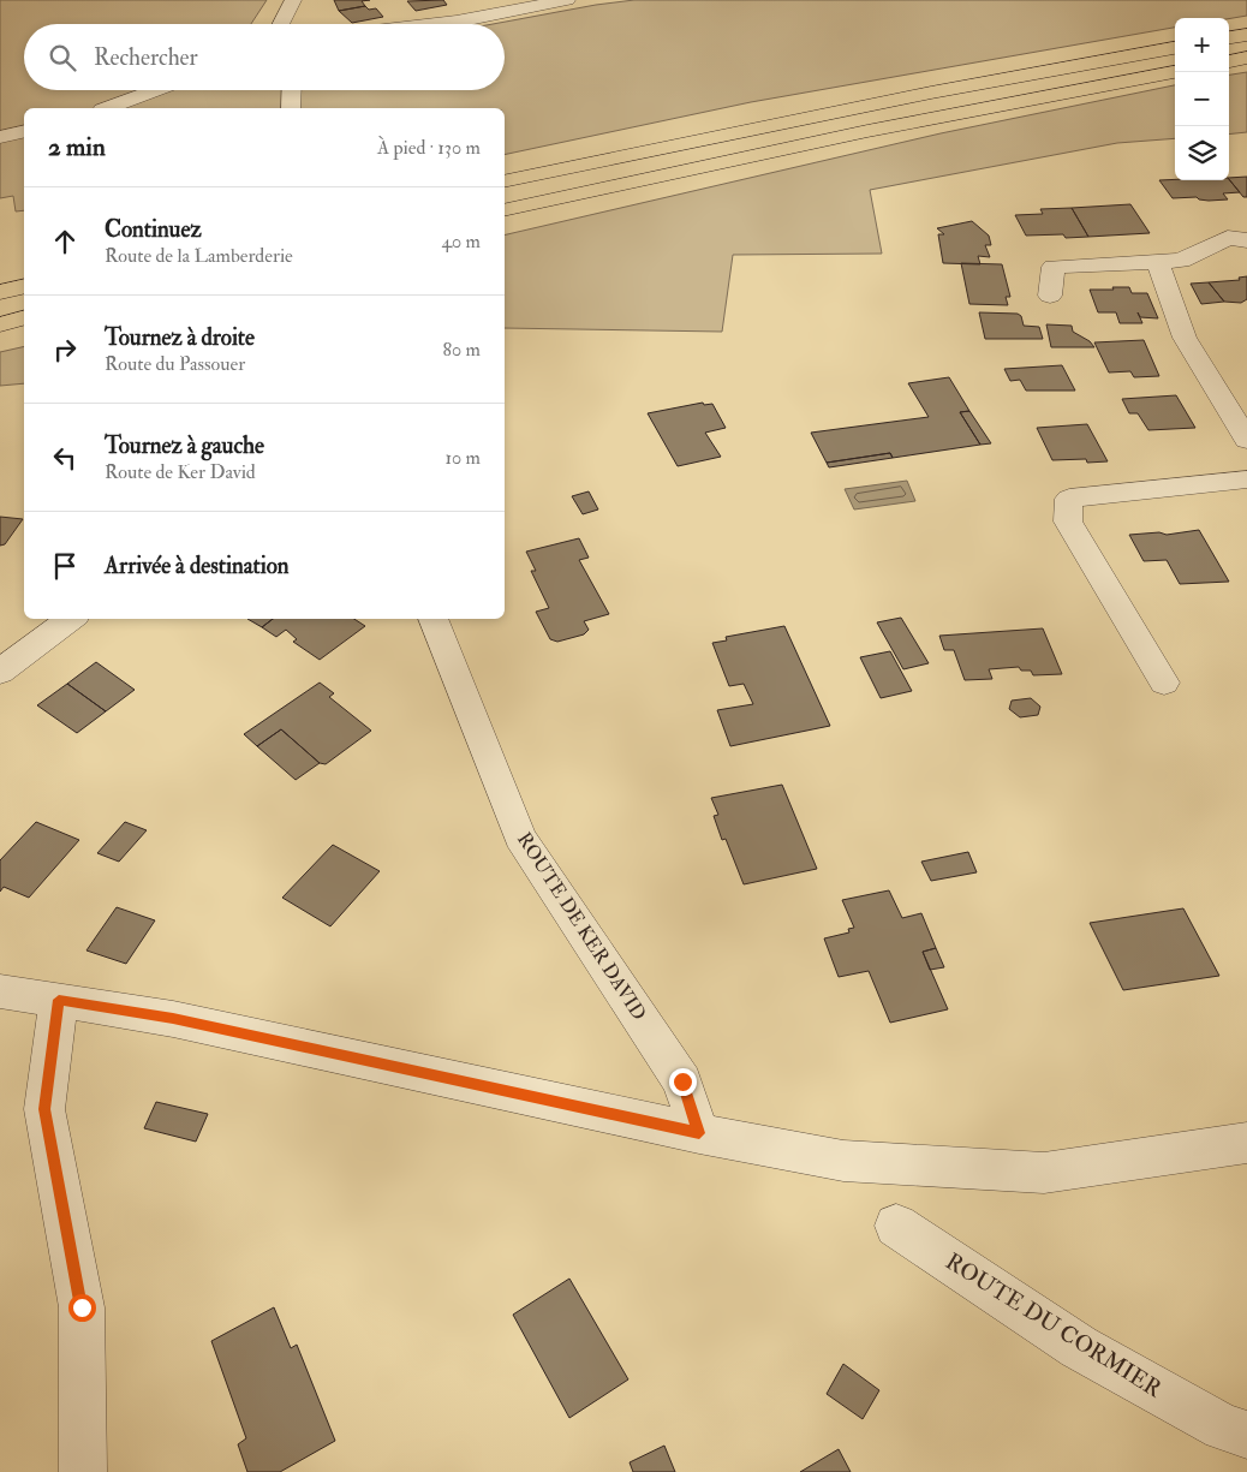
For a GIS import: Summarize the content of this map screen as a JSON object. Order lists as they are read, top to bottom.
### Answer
{
  "streets": {
    "street": ["ROUTE DE KER DAVID", "ROUTE DU CORMIER"]
  },
  "page": {
    "map_buttons": ["+", "−"],
    "search": "Rechercher",
    "heading": ["2 min", "À pied · 130 m"],
    "list": [
      ["Continuez", "Route de la Lamberderie", "40 m"],
      ["Tournez à droite", "Route du Passouer", "80 m"],
      ["Tournez à gauche", "Route de Ker David", "10 m"],
      "Arrivée à destination"
    ]
  }
}
